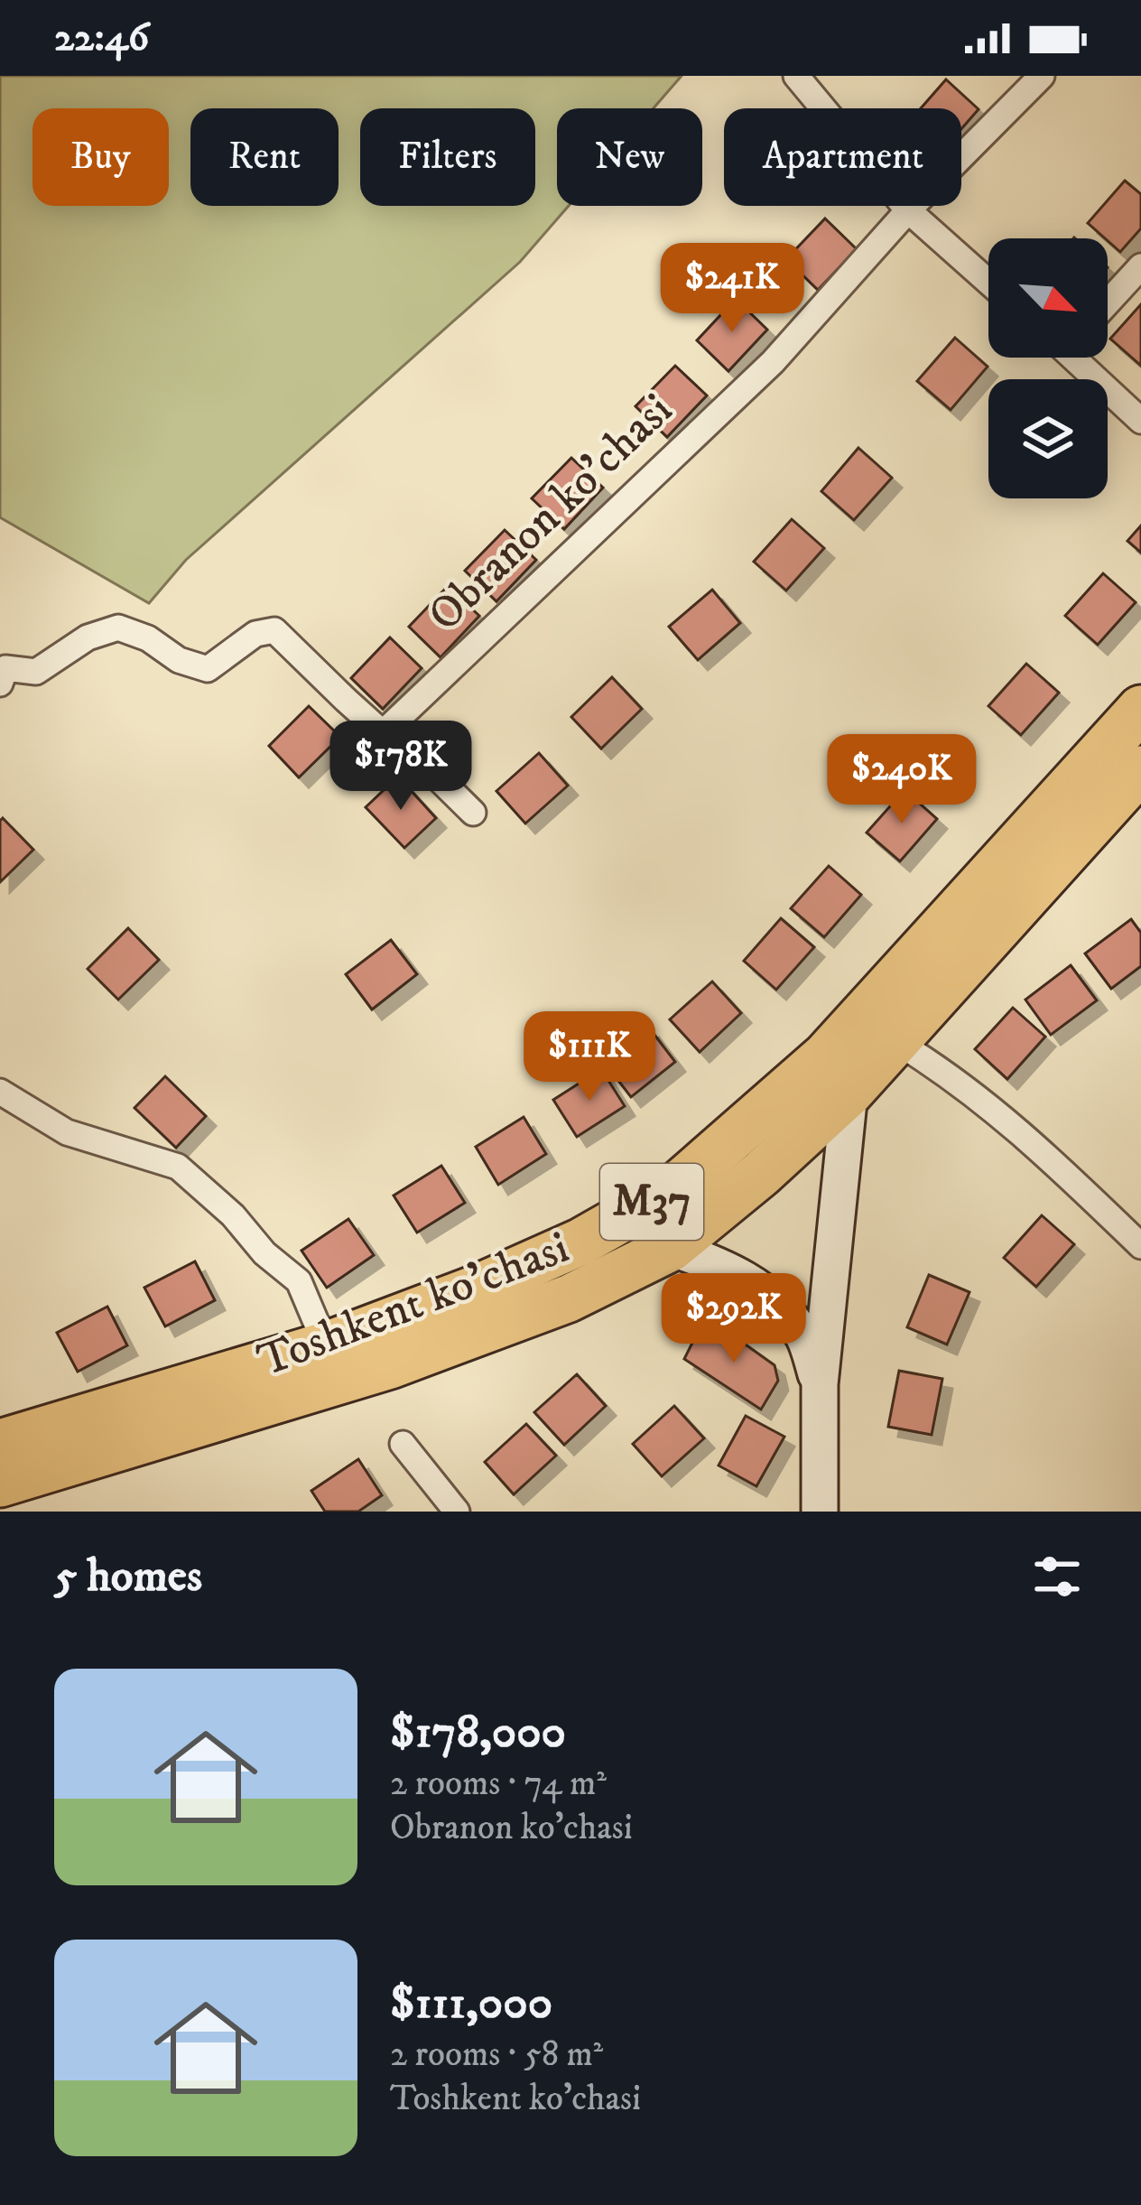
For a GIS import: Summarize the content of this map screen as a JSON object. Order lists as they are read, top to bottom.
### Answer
{
  "streets": {
    "highway": ["M37", "Toshkent ko'chasi"],
    "street": ["Obranon ko'chasi"]
  },
  "north": "bottom right",
  "page": {
    "status": "22:46",
    "chip": [
      "Buy",
      "Rent",
      "Filters",
      "New",
      "Apartment"
    ],
    "price": [
      "$241K",
      "$178K",
      "$240K",
      "$111K",
      "$292K"
    ],
    "heading": "5 homes",
    "list": [
      {
        "name": "$178,000",
        "note": "2 rooms · 74 m² · Obranon ko'chasi"
      },
      {
        "name": "$111,000",
        "note": "2 rooms · 58 m² · Toshkent ko'chasi"
      }
    ]
  }
}
